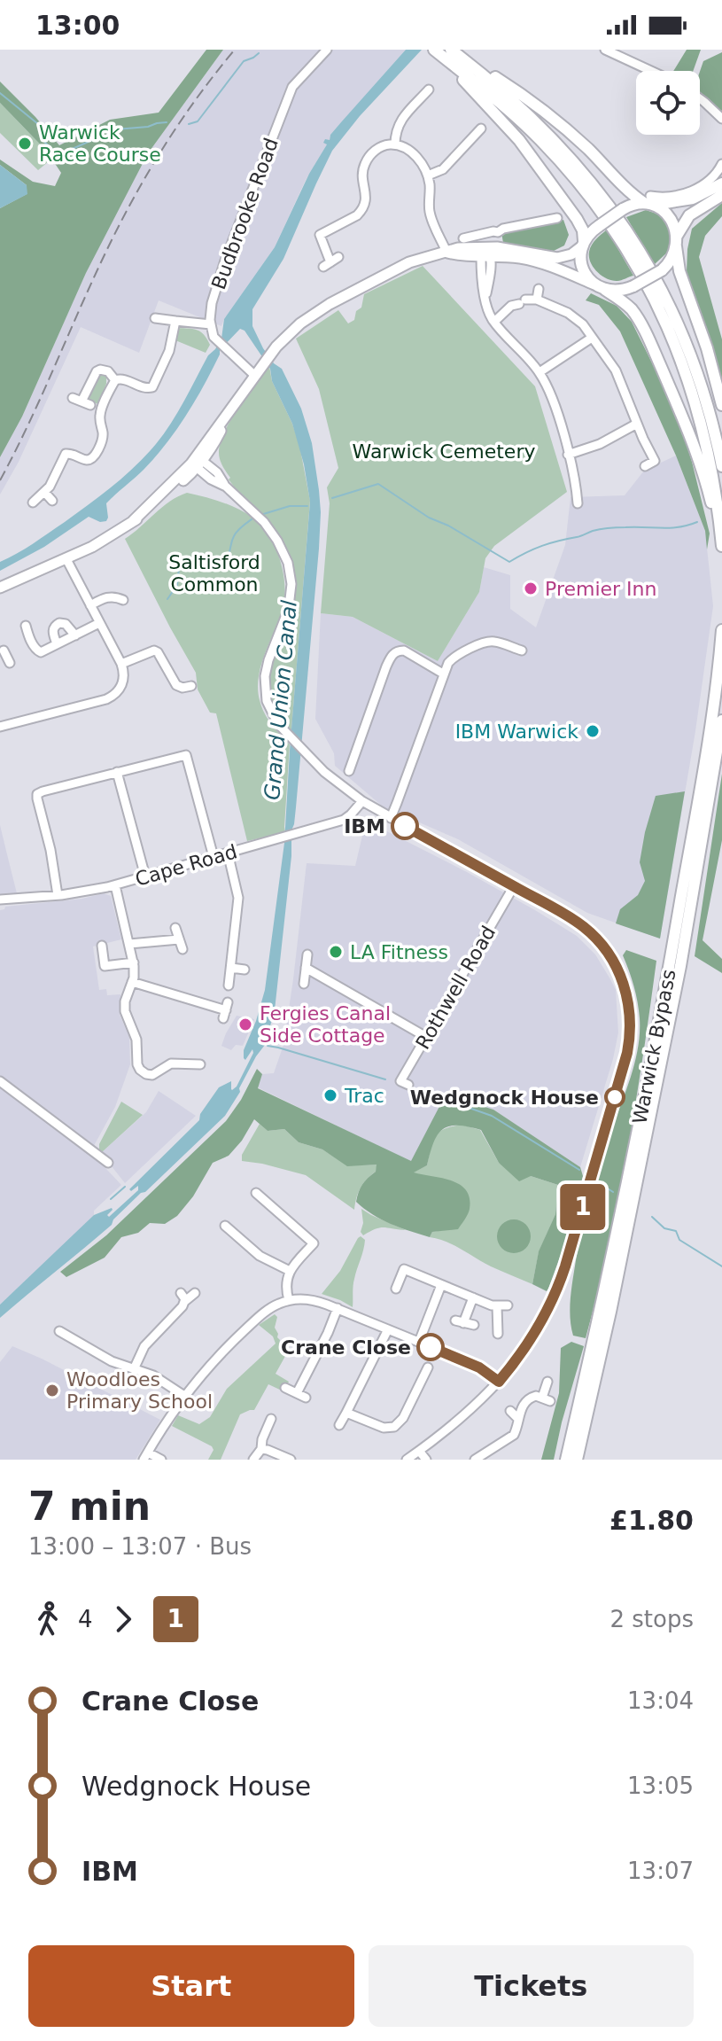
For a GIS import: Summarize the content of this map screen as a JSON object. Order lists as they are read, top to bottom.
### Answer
{
  "streets": {
    "highway": ["Warwick Bypass"],
    "street": ["Budbrooke Road", "Cape Road", "Rothwell Road"]
  },
  "water": ["Grand Union Canal"],
  "parks": ["Warwick Cemetery", "Saltisford Common"],
  "places": [
    "Warwick Race Course",
    "Premier Inn",
    "IBM Warwick",
    "IBM",
    "LA Fitness",
    "Fergies Canal Side Cottage",
    "Trac",
    "Wedgnock House",
    "Crane Close",
    "Woodloes Primary School"
  ],
  "lines": ["bus line 1"],
  "page": {
    "status": "13:00",
    "on_map": "1",
    "heading": ["7 min", "13:00 – 13:07 · Bus", "£1.80"],
    "legs": ["4", "1", "2 stops"],
    "list": [
      {
        "name": "Crane Close",
        "value": "13:04"
      },
      {
        "name": "Wedgnock House",
        "value": "13:05"
      },
      {
        "name": "IBM",
        "value": "13:07"
      }
    ],
    "buttons": ["Start", "Tickets"]
  }
}
